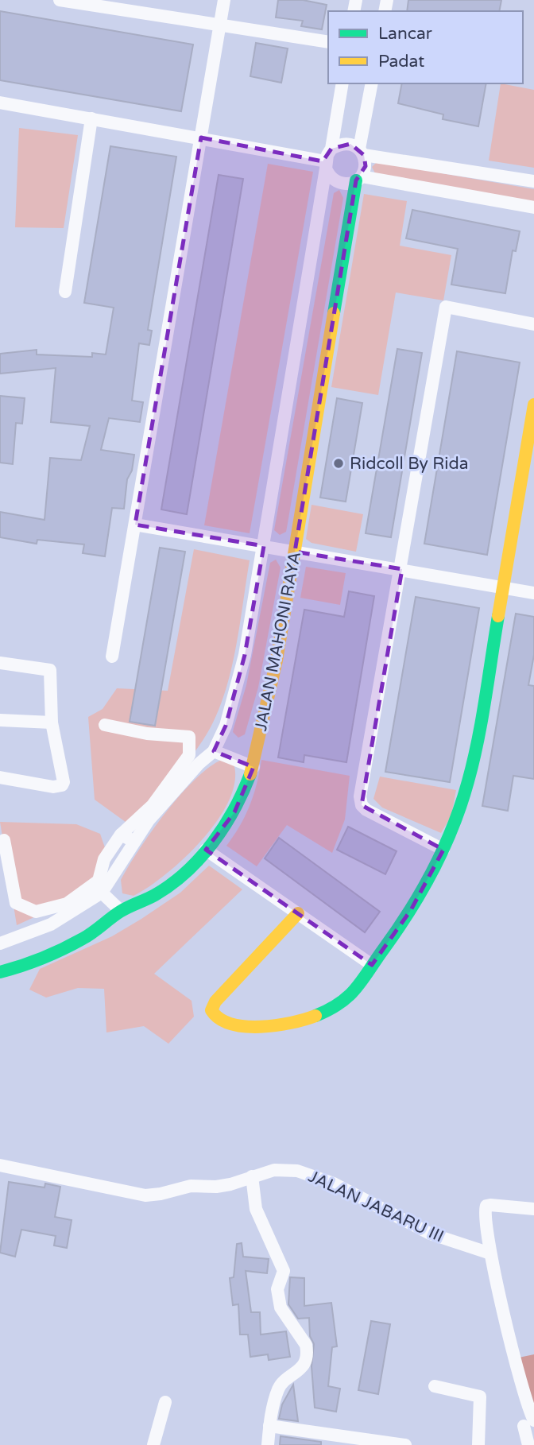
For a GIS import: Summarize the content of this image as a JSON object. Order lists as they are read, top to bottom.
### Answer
{
  "streets": {
    "street": ["JALAN MAHONI RAYA", "JALAN JABARU III"]
  },
  "places": ["Ridcoll By Rida"],
  "legend": ["Lancar", "Padat"]
}
